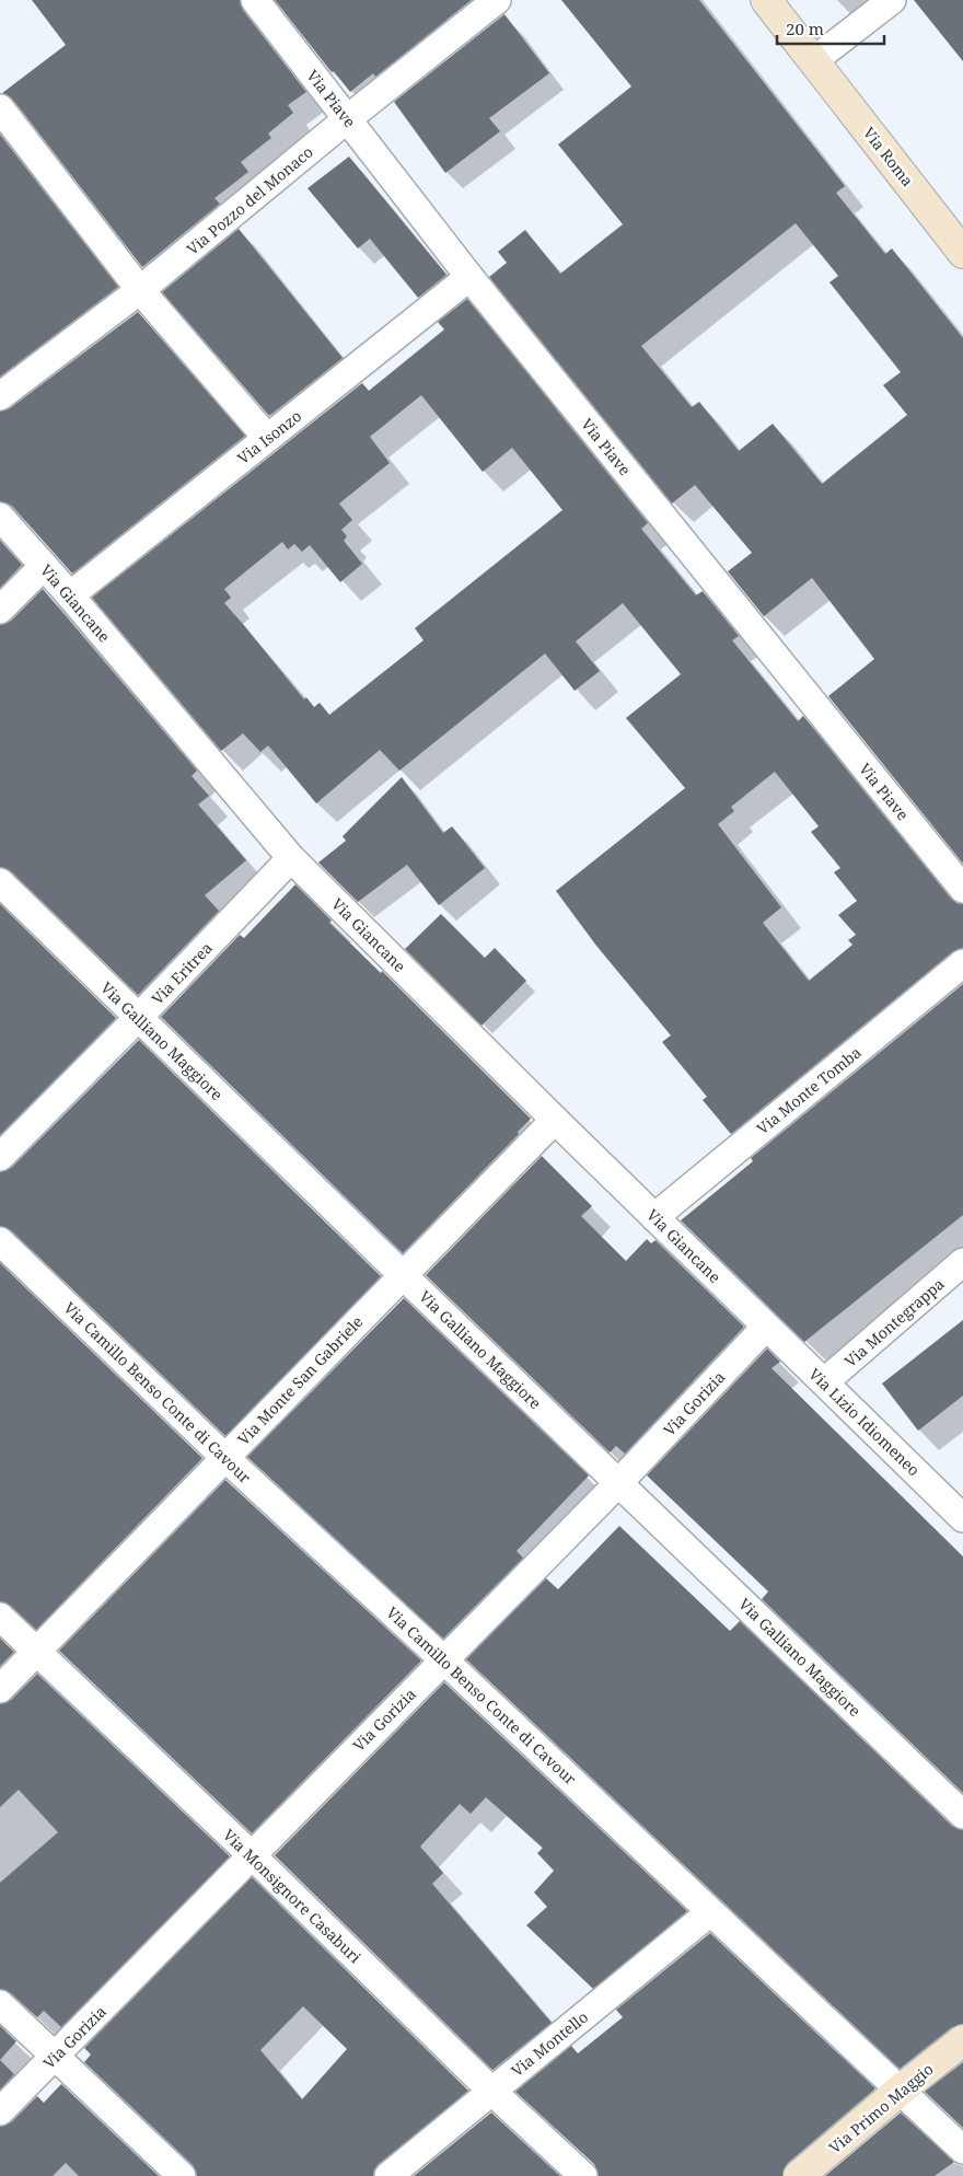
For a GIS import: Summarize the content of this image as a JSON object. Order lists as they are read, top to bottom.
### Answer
{
  "streets": {
    "street": [
      "Via Piave",
      "Via Roma",
      "Via Pozzo del Monaco",
      "Via Isonzo",
      "Via Giancane",
      "Via Eritrea",
      "Via Galliano Maggiore",
      "Via Monte Tomba",
      "Via Montegrappa",
      "Via Monte San Gabriele",
      "Via Camillo Benso Conte di Cavour",
      "Via Gorizia",
      "Via Lizio Idiomeneo",
      "Via Monsignore Casaburi",
      "Via Montello",
      "Via Primo Maggio"
    ]
  },
  "crossings": [
    ["Via Piave", "Via Pozzo del Monaco"],
    ["Via Piave", "Via Isonzo"],
    ["Via Isonzo", "Via Giancane"],
    ["Via Giancane", "Via Eritrea"],
    ["Via Giancane", "Via Monte Tomba"],
    ["Via Giancane", "Via Monte San Gabriele"],
    ["Via Giancane", "Via Gorizia"],
    ["Via Giancane", "Via Lizio Idiomeneo"],
    ["Via Eritrea", "Via Galliano Maggiore"],
    ["Via Galliano Maggiore", "Via Monte San Gabriele"],
    ["Via Galliano Maggiore", "Via Gorizia"],
    ["Via Montegrappa", "Via Lizio Idiomeneo"],
    ["Via Monte San Gabriele", "Via Camillo Benso Conte di Cavour"],
    ["Via Monte San Gabriele", "Via Monsignore Casaburi"],
    ["Via Camillo Benso Conte di Cavour", "Via Gorizia"],
    ["Via Camillo Benso Conte di Cavour", "Via Montello"],
    ["Via Camillo Benso Conte di Cavour", "Via Primo Maggio"],
    ["Via Gorizia", "Via Lizio Idiomeneo"],
    ["Via Gorizia", "Via Monsignore Casaburi"],
    ["Via Monsignore Casaburi", "Via Montello"]
  ],
  "scale_bar": "20 m"
}
